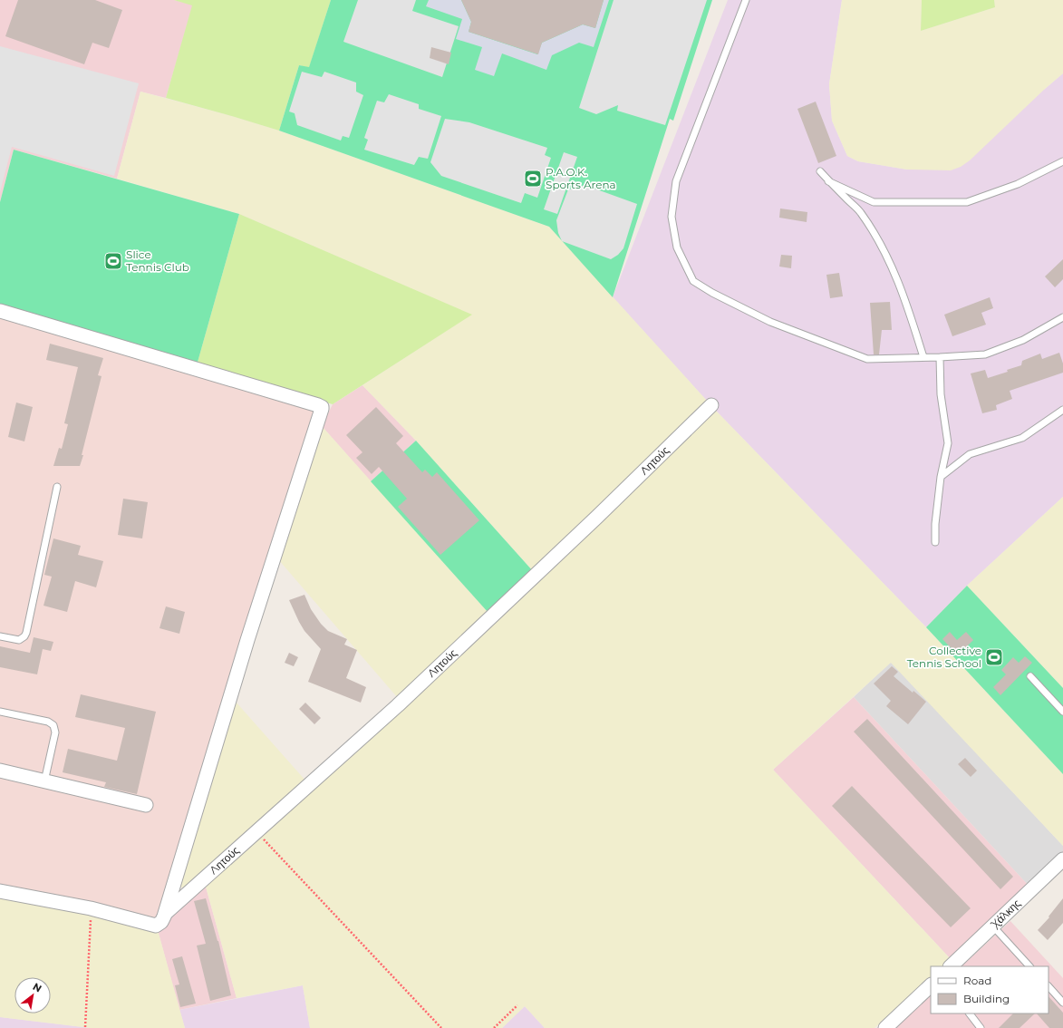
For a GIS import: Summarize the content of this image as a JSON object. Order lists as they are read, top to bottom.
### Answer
{
  "streets": {
    "street": ["Λητούς", "Χάλκης"]
  },
  "places": {
    "sports": ["P.A.O.K. Sports Arena", "Slice Tennis Club", "Collective Tennis School"]
  },
  "legend": ["Road", "Building"],
  "north": "top right"
}
